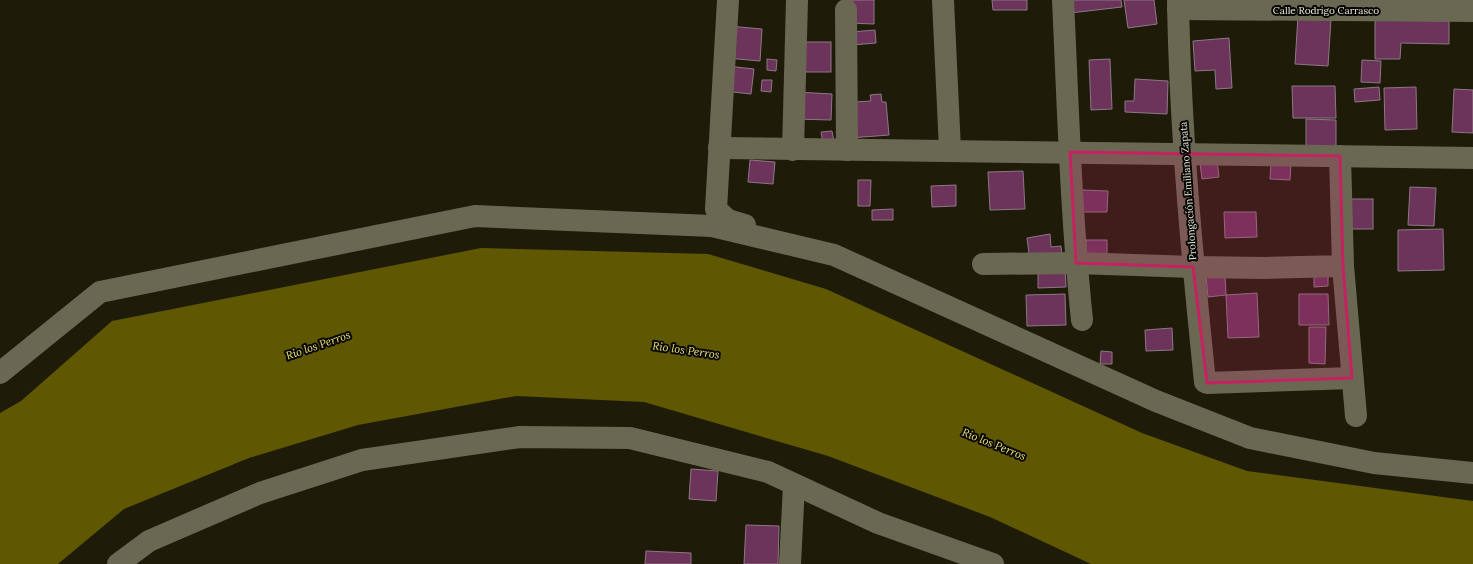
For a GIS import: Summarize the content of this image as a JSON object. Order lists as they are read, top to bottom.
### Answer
{
  "streets": {
    "street": ["Calle Rodrigo Carrasco", "Prolongación Emiliano Zapata"]
  },
  "crossings": [
    ["Calle Rodrigo Carrasco", "Prolongación Emiliano Zapata"]
  ],
  "water": ["Rio los Perros"]
}
